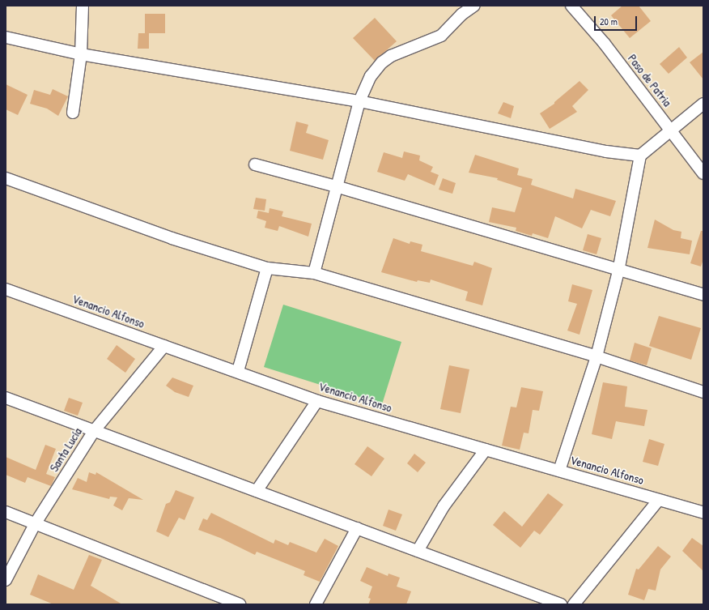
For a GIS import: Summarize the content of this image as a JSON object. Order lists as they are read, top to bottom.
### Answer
{
  "streets": {
    "street": ["Paso de Patria", "Venancio Alfonso", "Santa Lucía"]
  },
  "crossings": [
    ["Venancio Alfonso", "Santa Lucía"]
  ],
  "scale_bar": "20 m"
}
